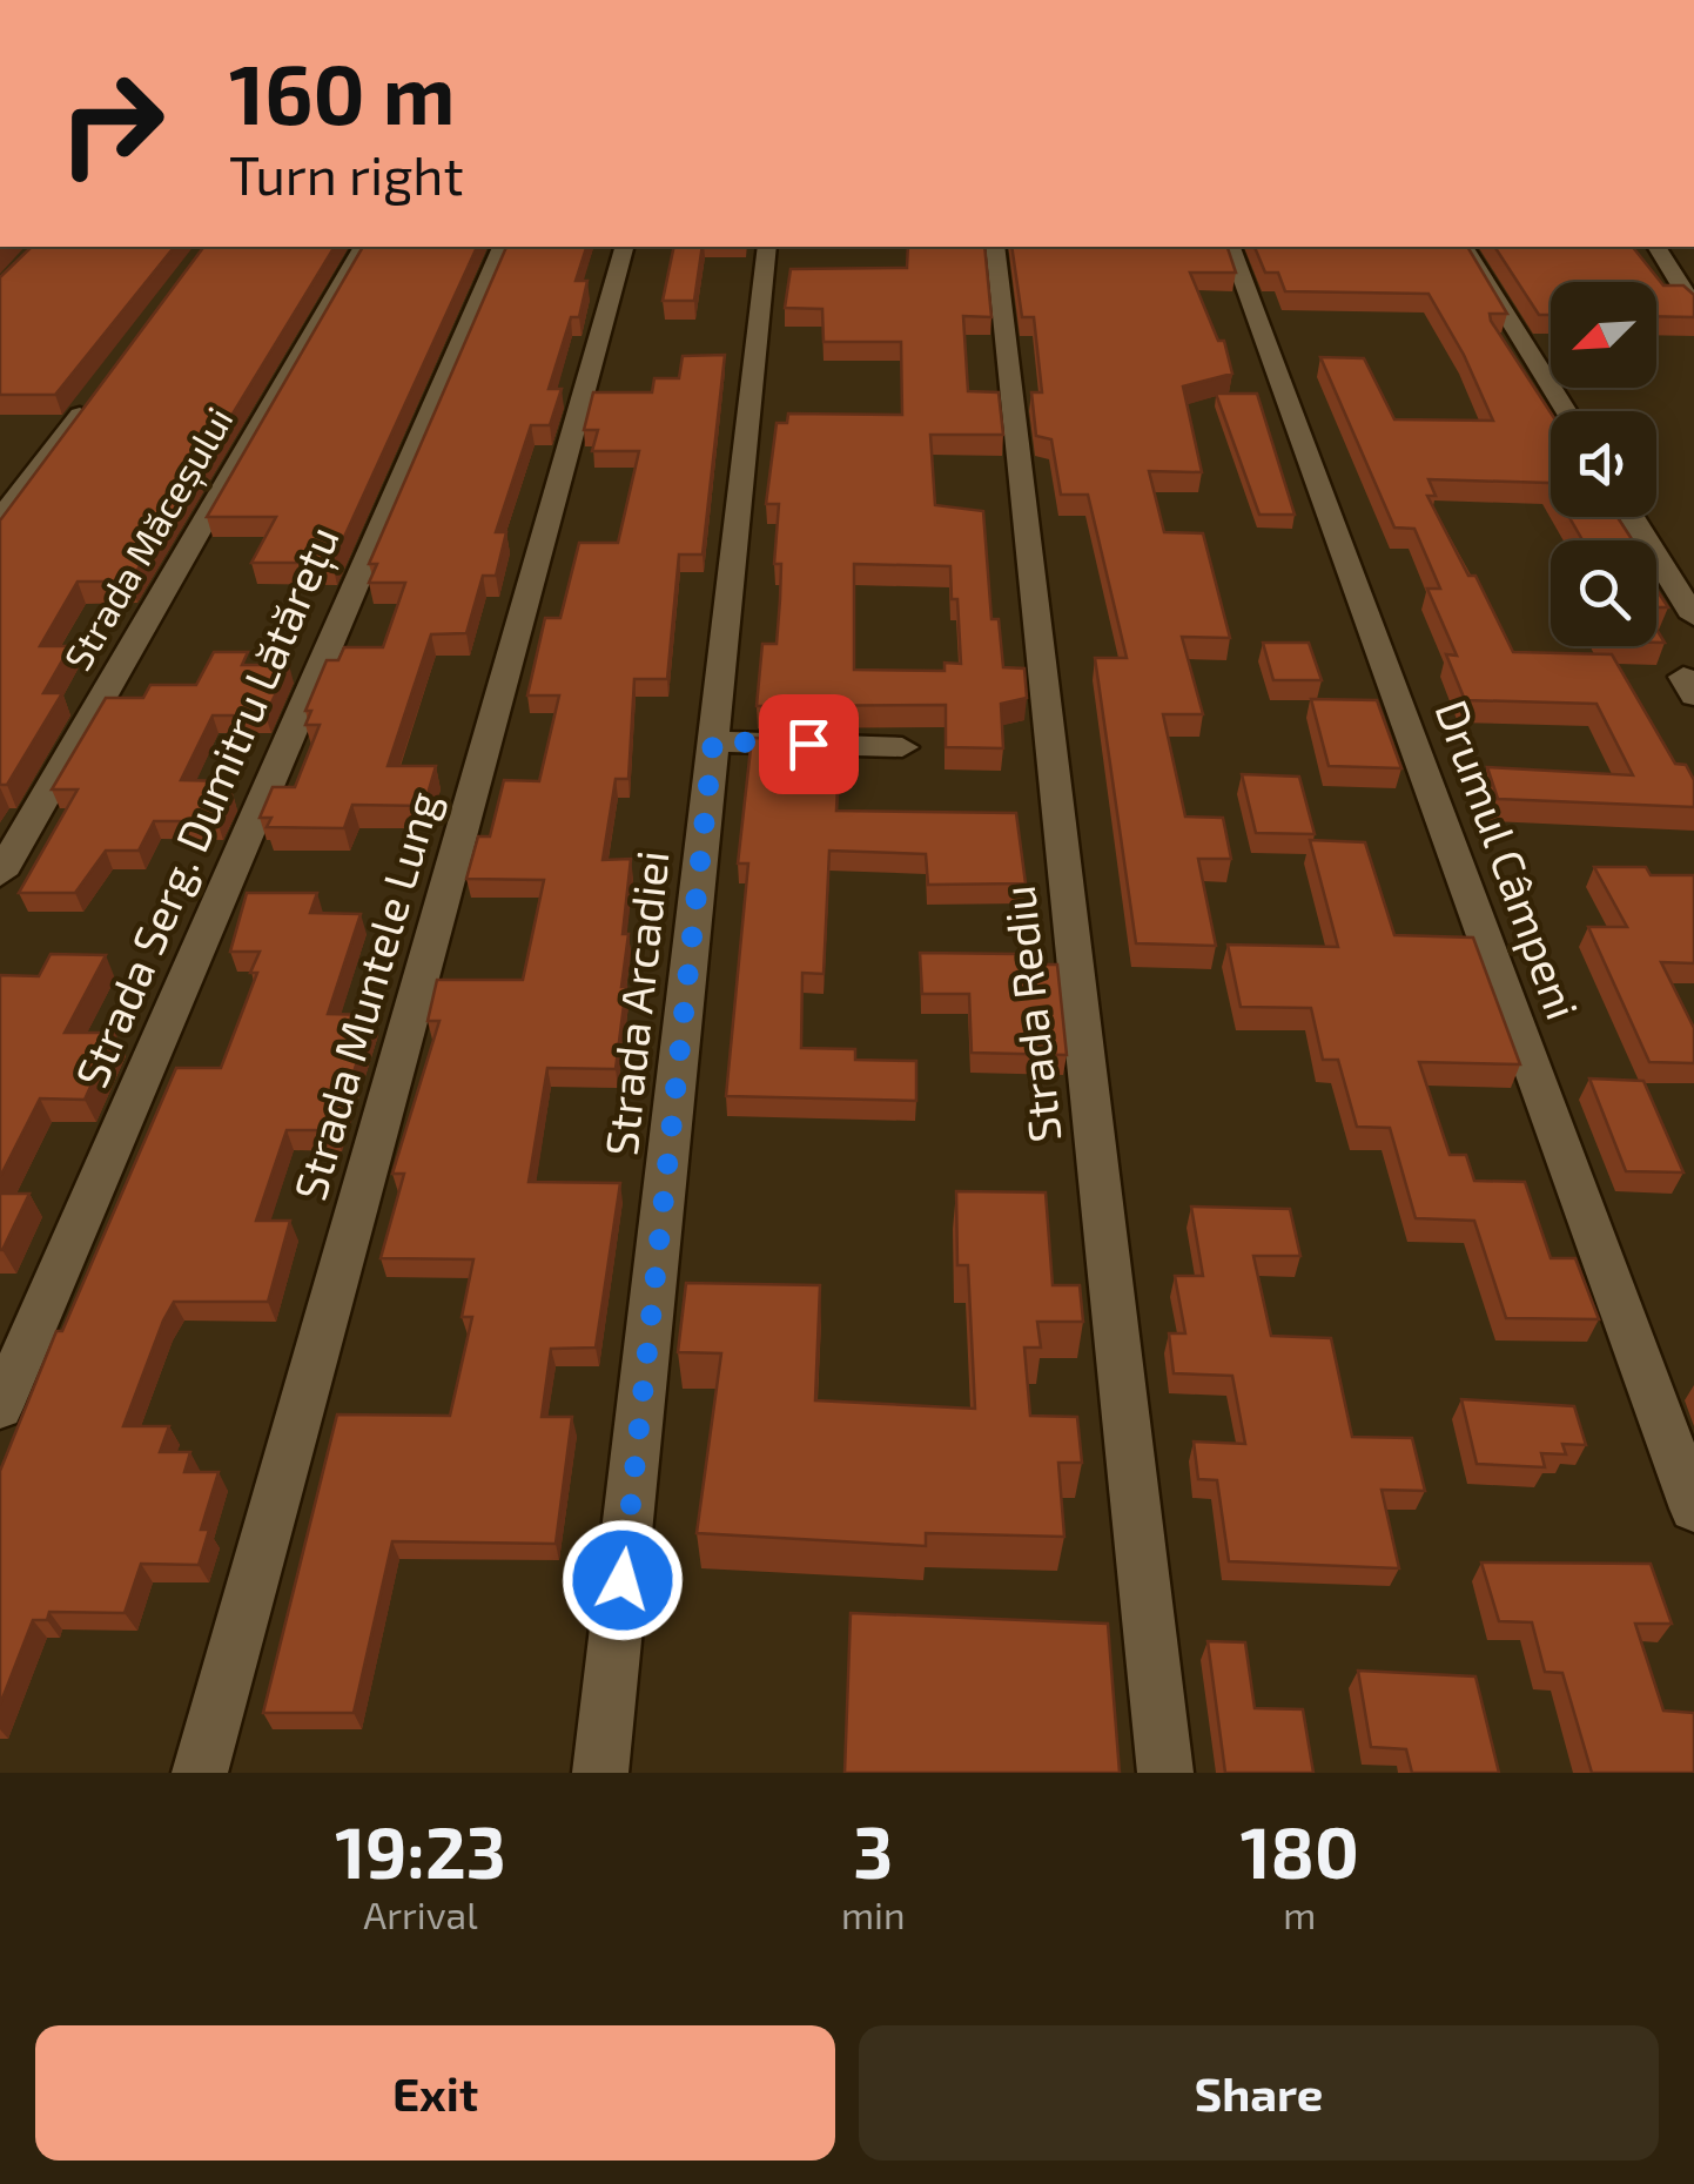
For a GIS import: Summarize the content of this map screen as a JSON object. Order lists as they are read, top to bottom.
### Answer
{
  "streets": {
    "street": [
      "Strada Măceșului",
      "Strada Serg. Dumitru Lătărețu",
      "Drumul Câmpeni",
      "Strada Muntele Lung",
      "Strada Arcadiei",
      "Strada Rediu"
    ]
  },
  "north": "bottom left",
  "page": {
    "turn": ["160 m", "Turn right"],
    "eta": [
      "19:23",
      "Arrival",
      "3",
      "min",
      "180",
      "m"
    ],
    "buttons": ["Exit", "Share"]
  }
}
